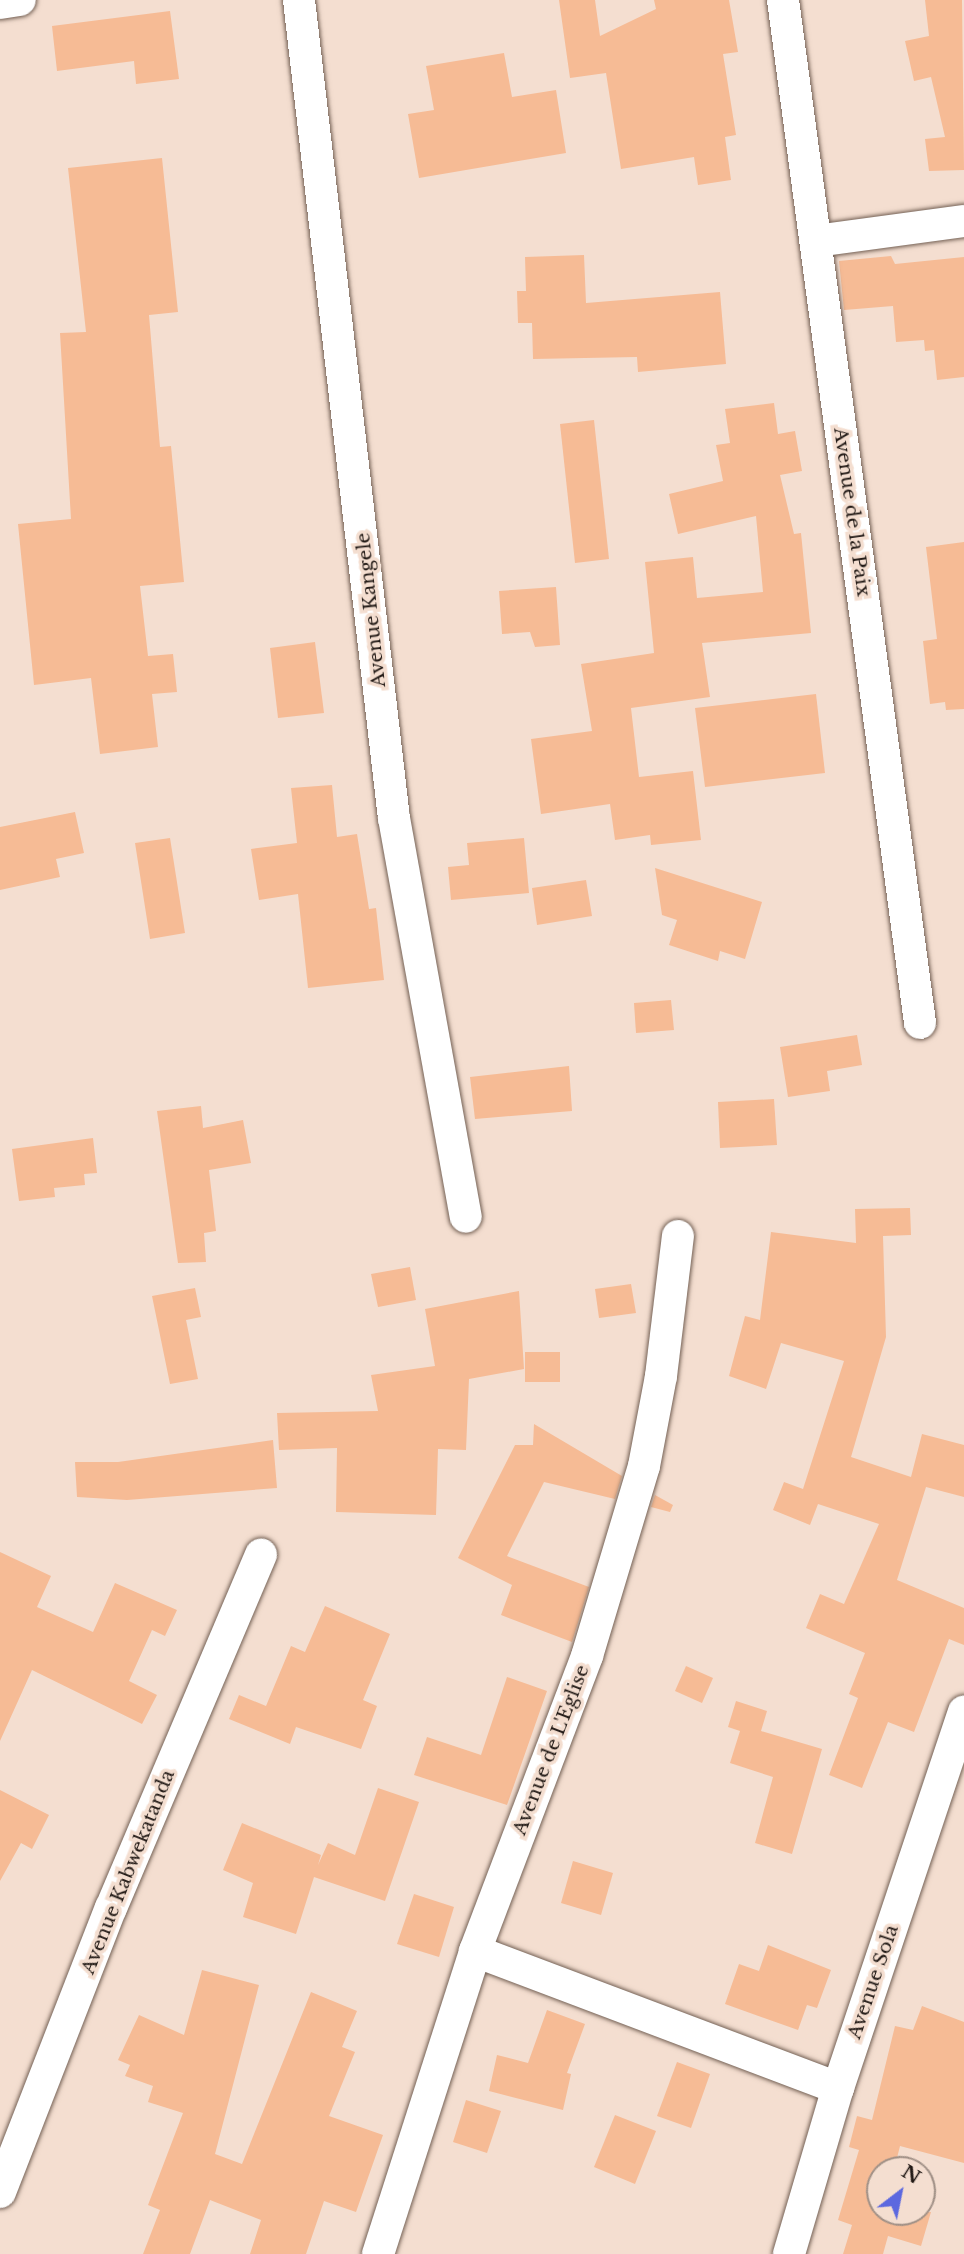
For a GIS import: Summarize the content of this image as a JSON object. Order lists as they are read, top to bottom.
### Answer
{
  "streets": {
    "street": [
      "Avenue de la Paix",
      "Avenue Kangele",
      "Avenue de L'Eglise",
      "Avenue Kabwekatanda",
      "Avenue Sola"
    ]
  },
  "north": "top right"
}
